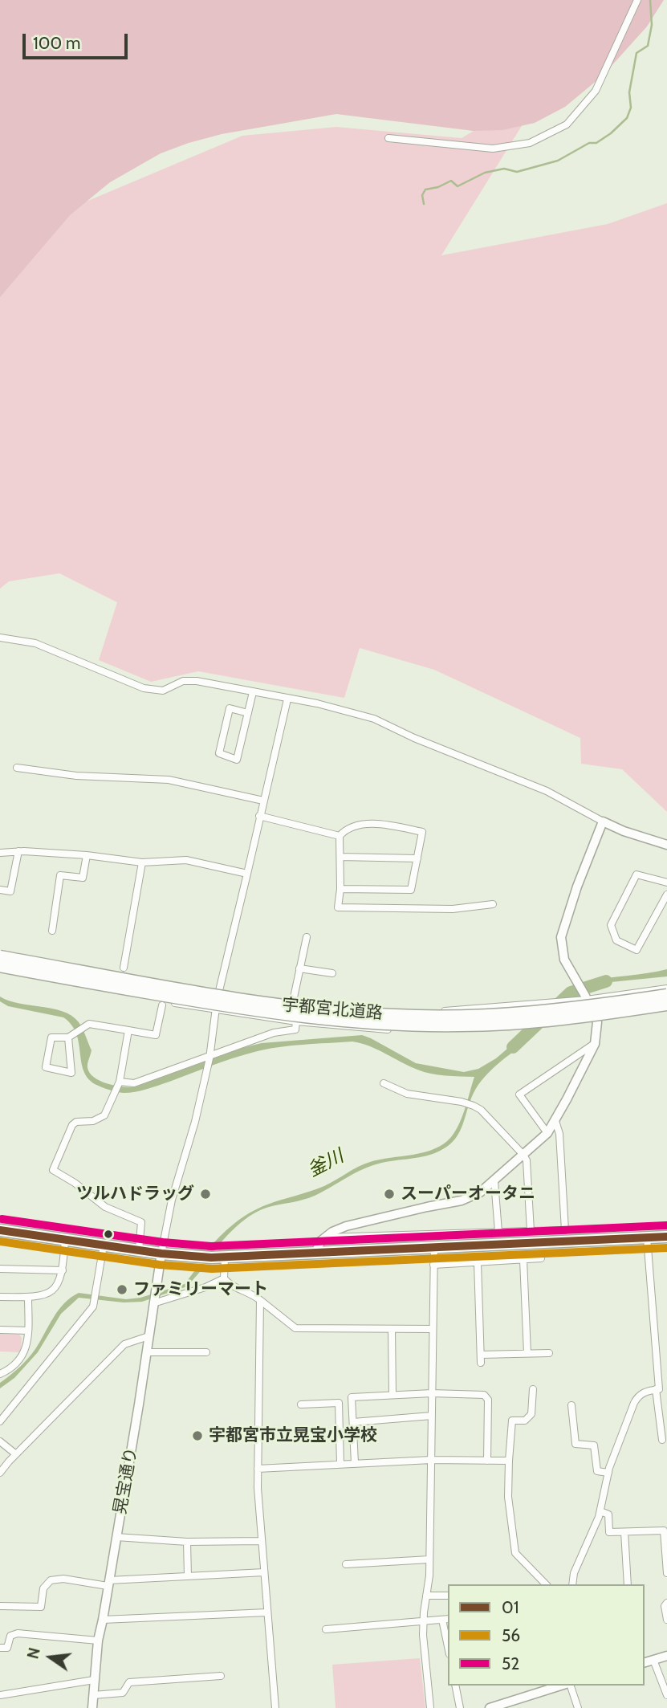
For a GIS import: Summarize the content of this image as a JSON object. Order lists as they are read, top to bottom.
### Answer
{
  "streets": {
    "highway": ["宇都宮北道路"],
    "street": ["晃宝通り"]
  },
  "water": ["釜川"],
  "places": [
    "ツルハドラッグ",
    "スーパーオータニ",
    "ファミリーマート",
    "宇都宮市立晃宝小学校"
  ],
  "lines": ["transit line 52", "transit line 01", "transit line 56"],
  "legend": ["01", "56", "52"],
  "scale_bar": "100 m",
  "north": "left"
}
